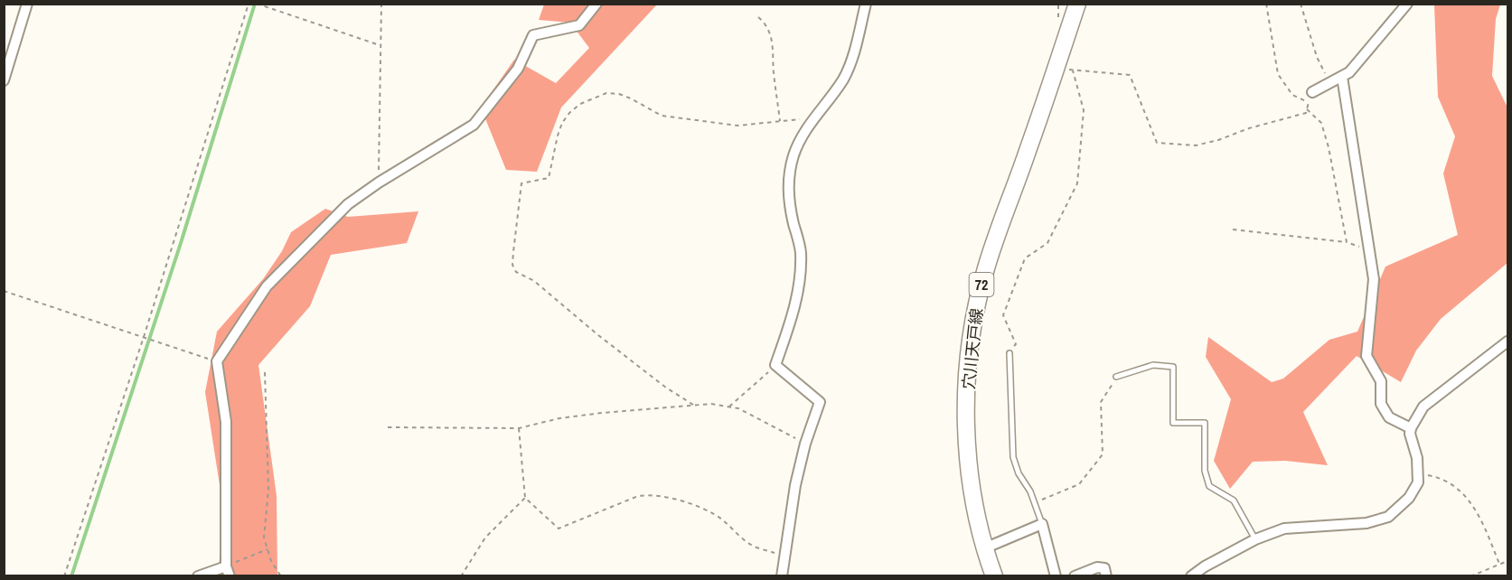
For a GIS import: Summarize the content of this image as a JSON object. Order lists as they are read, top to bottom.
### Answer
{
  "streets": {
    "main road": ["72", "穴川天戸線"]
  }
}
